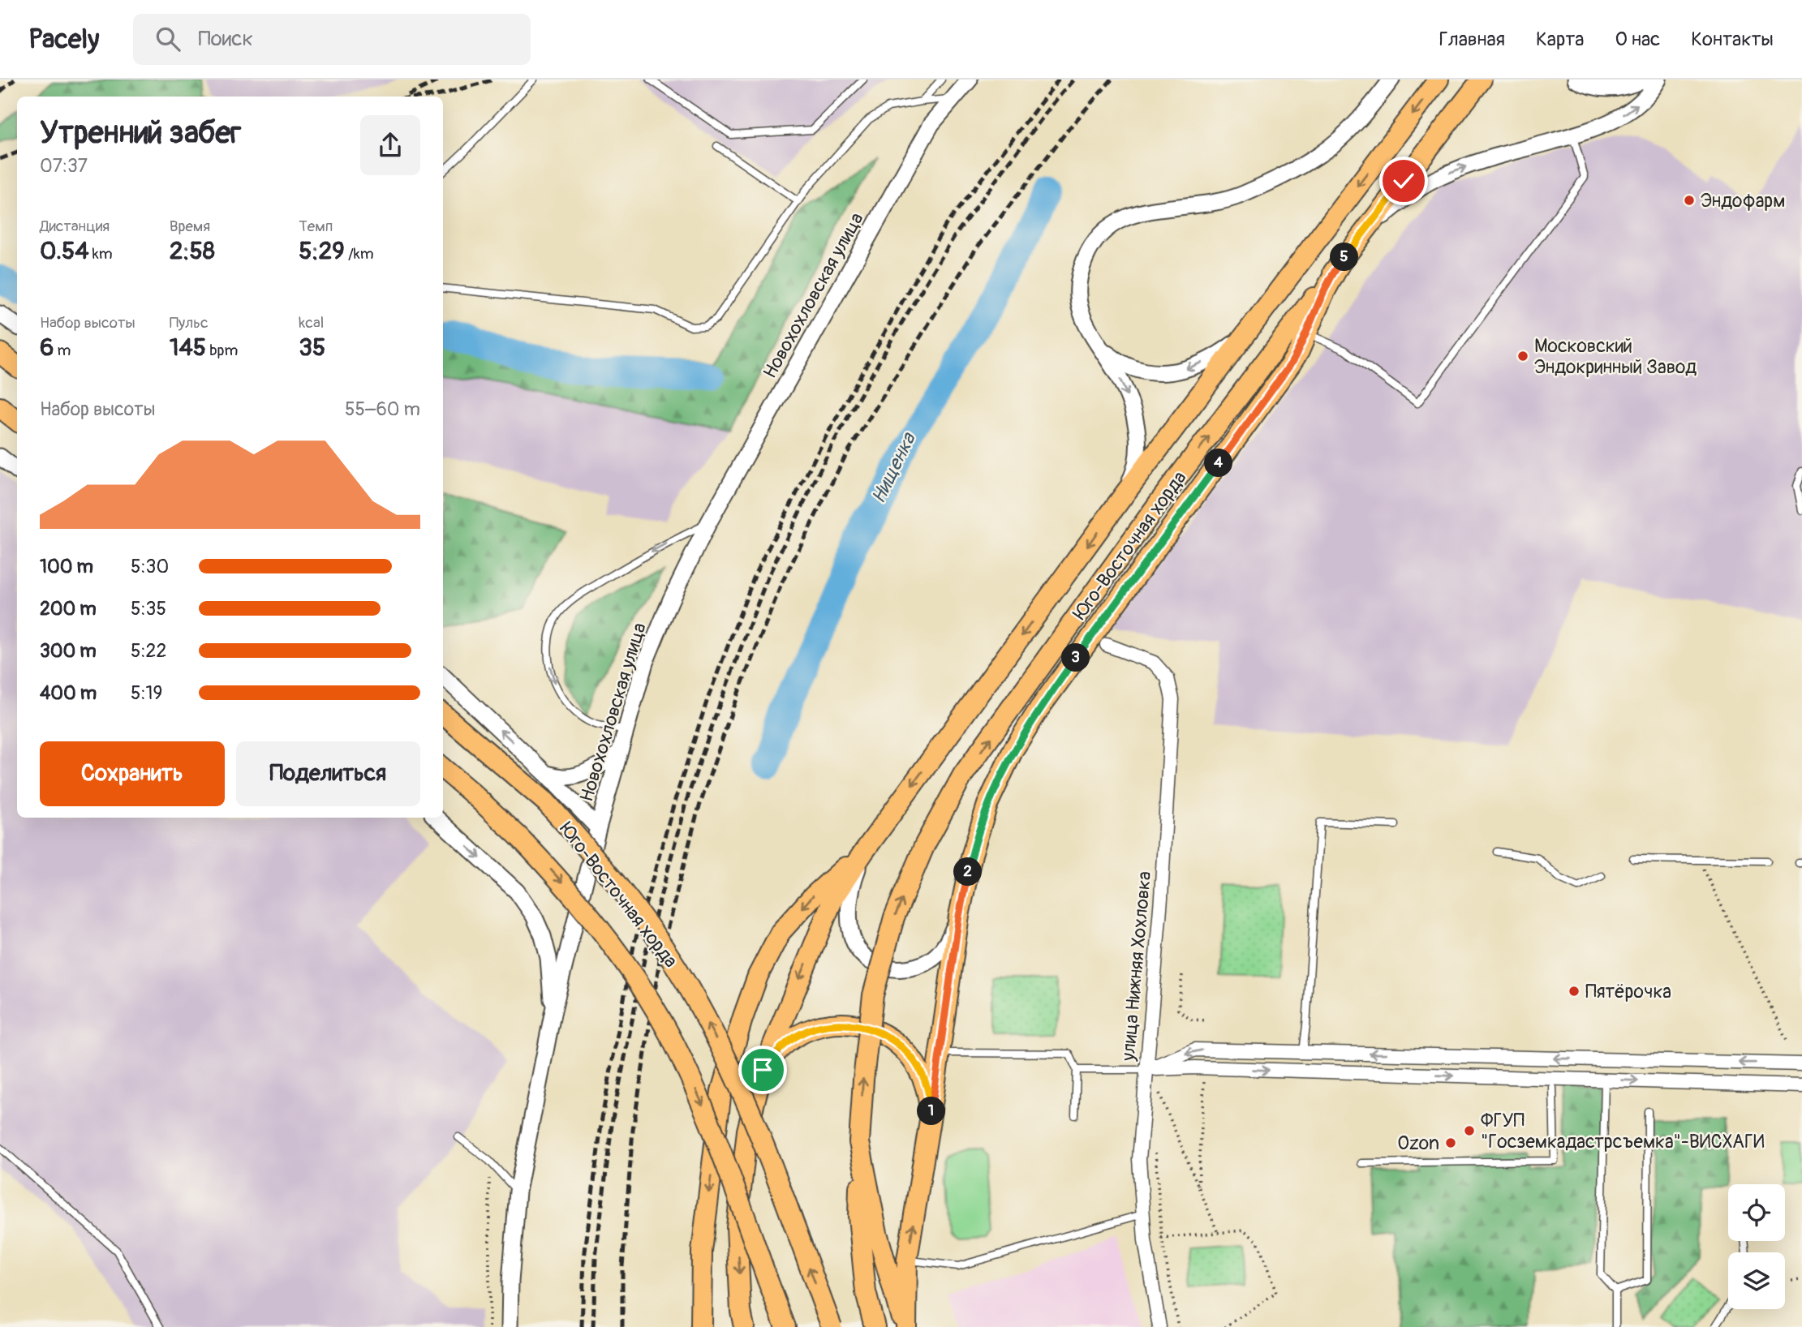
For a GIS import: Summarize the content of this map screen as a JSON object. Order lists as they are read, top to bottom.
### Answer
{
  "streets": {
    "main road": ["Юго-Восточная хорда"],
    "street": ["Новохохловская улица", "улица Нижняя Хохловка"]
  },
  "water": ["Нищенка"],
  "places": [
    "Эндофарм",
    "Московский Эндокринный Завод",
    "Пятёрочка",
    "ФГУП \"Госземкадастрсъемка\"-ВИСХАГИ",
    "Ozon"
  ],
  "page": {
    "header": "Pacely",
    "search": "Поиск",
    "nav": [
      "Главная",
      "Карта",
      "О нас",
      "Контакты"
    ],
    "heading": ["Утренний забег", "07:37"],
    "stats": [
      ["Дистанция", "0.54 km"],
      ["Время", "2:58"],
      ["Темп", "5:29 /km"],
      ["Набор высоты", "6 m"],
      ["Пульс", "145 bpm"],
      ["kcal", "35"]
    ],
    "pins": [
      "5",
      "4",
      "3",
      "2",
      "1"
    ],
    "chart": ["Набор высоты", "55–60 m"],
    "list": [
      {
        "name": "100 m",
        "note": "5:30"
      },
      {
        "name": "200 m",
        "note": "5:35"
      },
      {
        "name": "300 m",
        "note": "5:22"
      },
      {
        "name": "400 m",
        "note": "5:19"
      }
    ],
    "buttons": ["Сохранить", "Поделиться"]
  }
}
